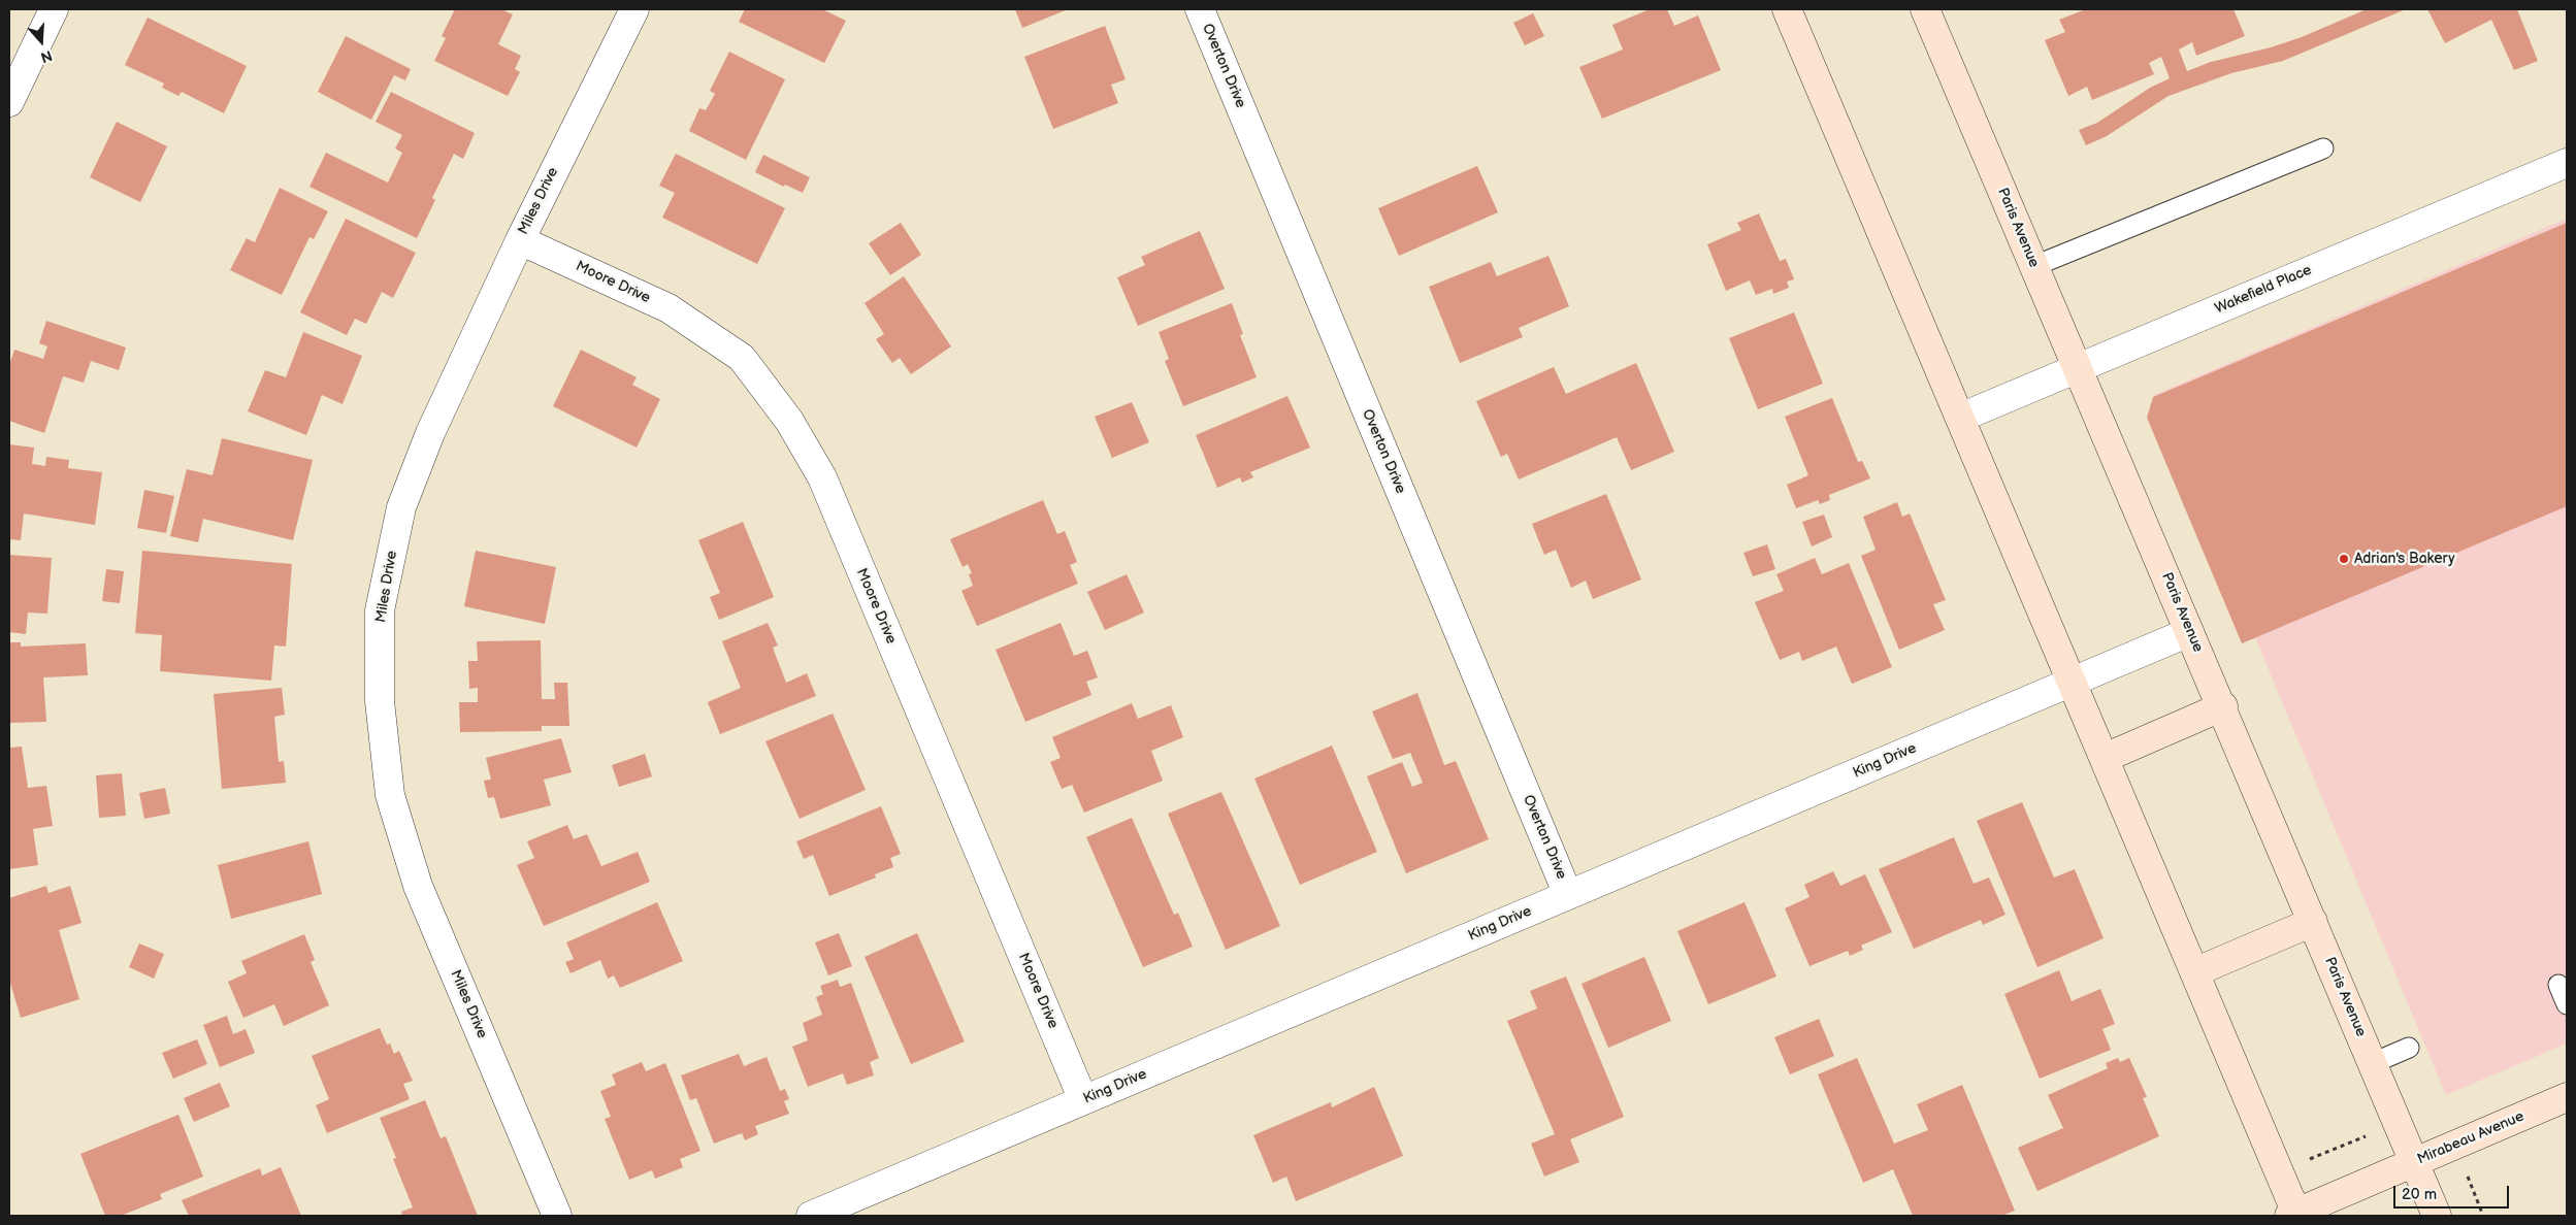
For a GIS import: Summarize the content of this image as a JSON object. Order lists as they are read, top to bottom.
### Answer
{
  "streets": {
    "street": [
      "Overton Drive",
      "Miles Drive",
      "Paris Avenue",
      "Moore Drive",
      "Wakefield Place",
      "King Drive",
      "Mirabeau Avenue"
    ]
  },
  "crossings": [
    ["Overton Drive", "King Drive"],
    ["Miles Drive", "Moore Drive"],
    ["Paris Avenue", "Wakefield Place"],
    ["Paris Avenue", "King Drive"],
    ["Paris Avenue", "Mirabeau Avenue"],
    ["Moore Drive", "King Drive"]
  ],
  "places": ["Adrian's Bakery"],
  "scale_bar": "20 m",
  "north": "bottom"
}
